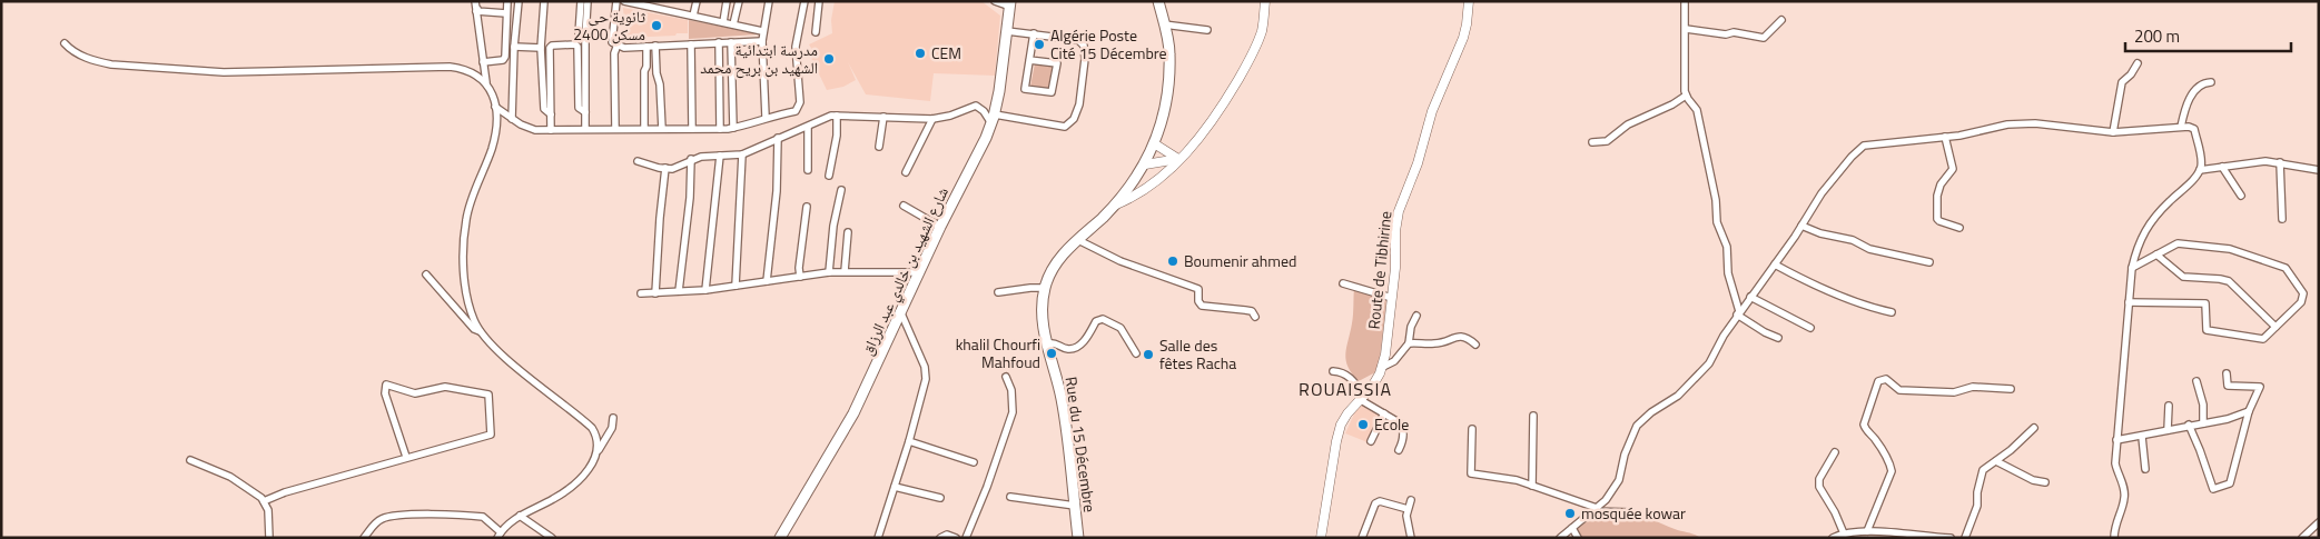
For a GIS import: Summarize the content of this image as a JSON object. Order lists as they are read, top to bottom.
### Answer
{
  "streets": {
    "main road": ["شارع الشهيد بن خالدي عبد الرزاق", "Rue du 15 Décembre"],
    "street": ["Route de Tibhirine"]
  },
  "districts": ["ROUAISSIA"],
  "places": [
    "ثانوية حي 2400 مسكن",
    "Algérie Poste Cité 15 Décembre",
    "CEM",
    "مدرسة ابتدائية الشهيد بن بريح محمد",
    "Boumenir ahmed",
    "khalil Chourfi Mahfoud",
    "Salle des fêtes Racha",
    "Ecole",
    "mosquée kowar"
  ],
  "scale_bar": "200 m"
}
